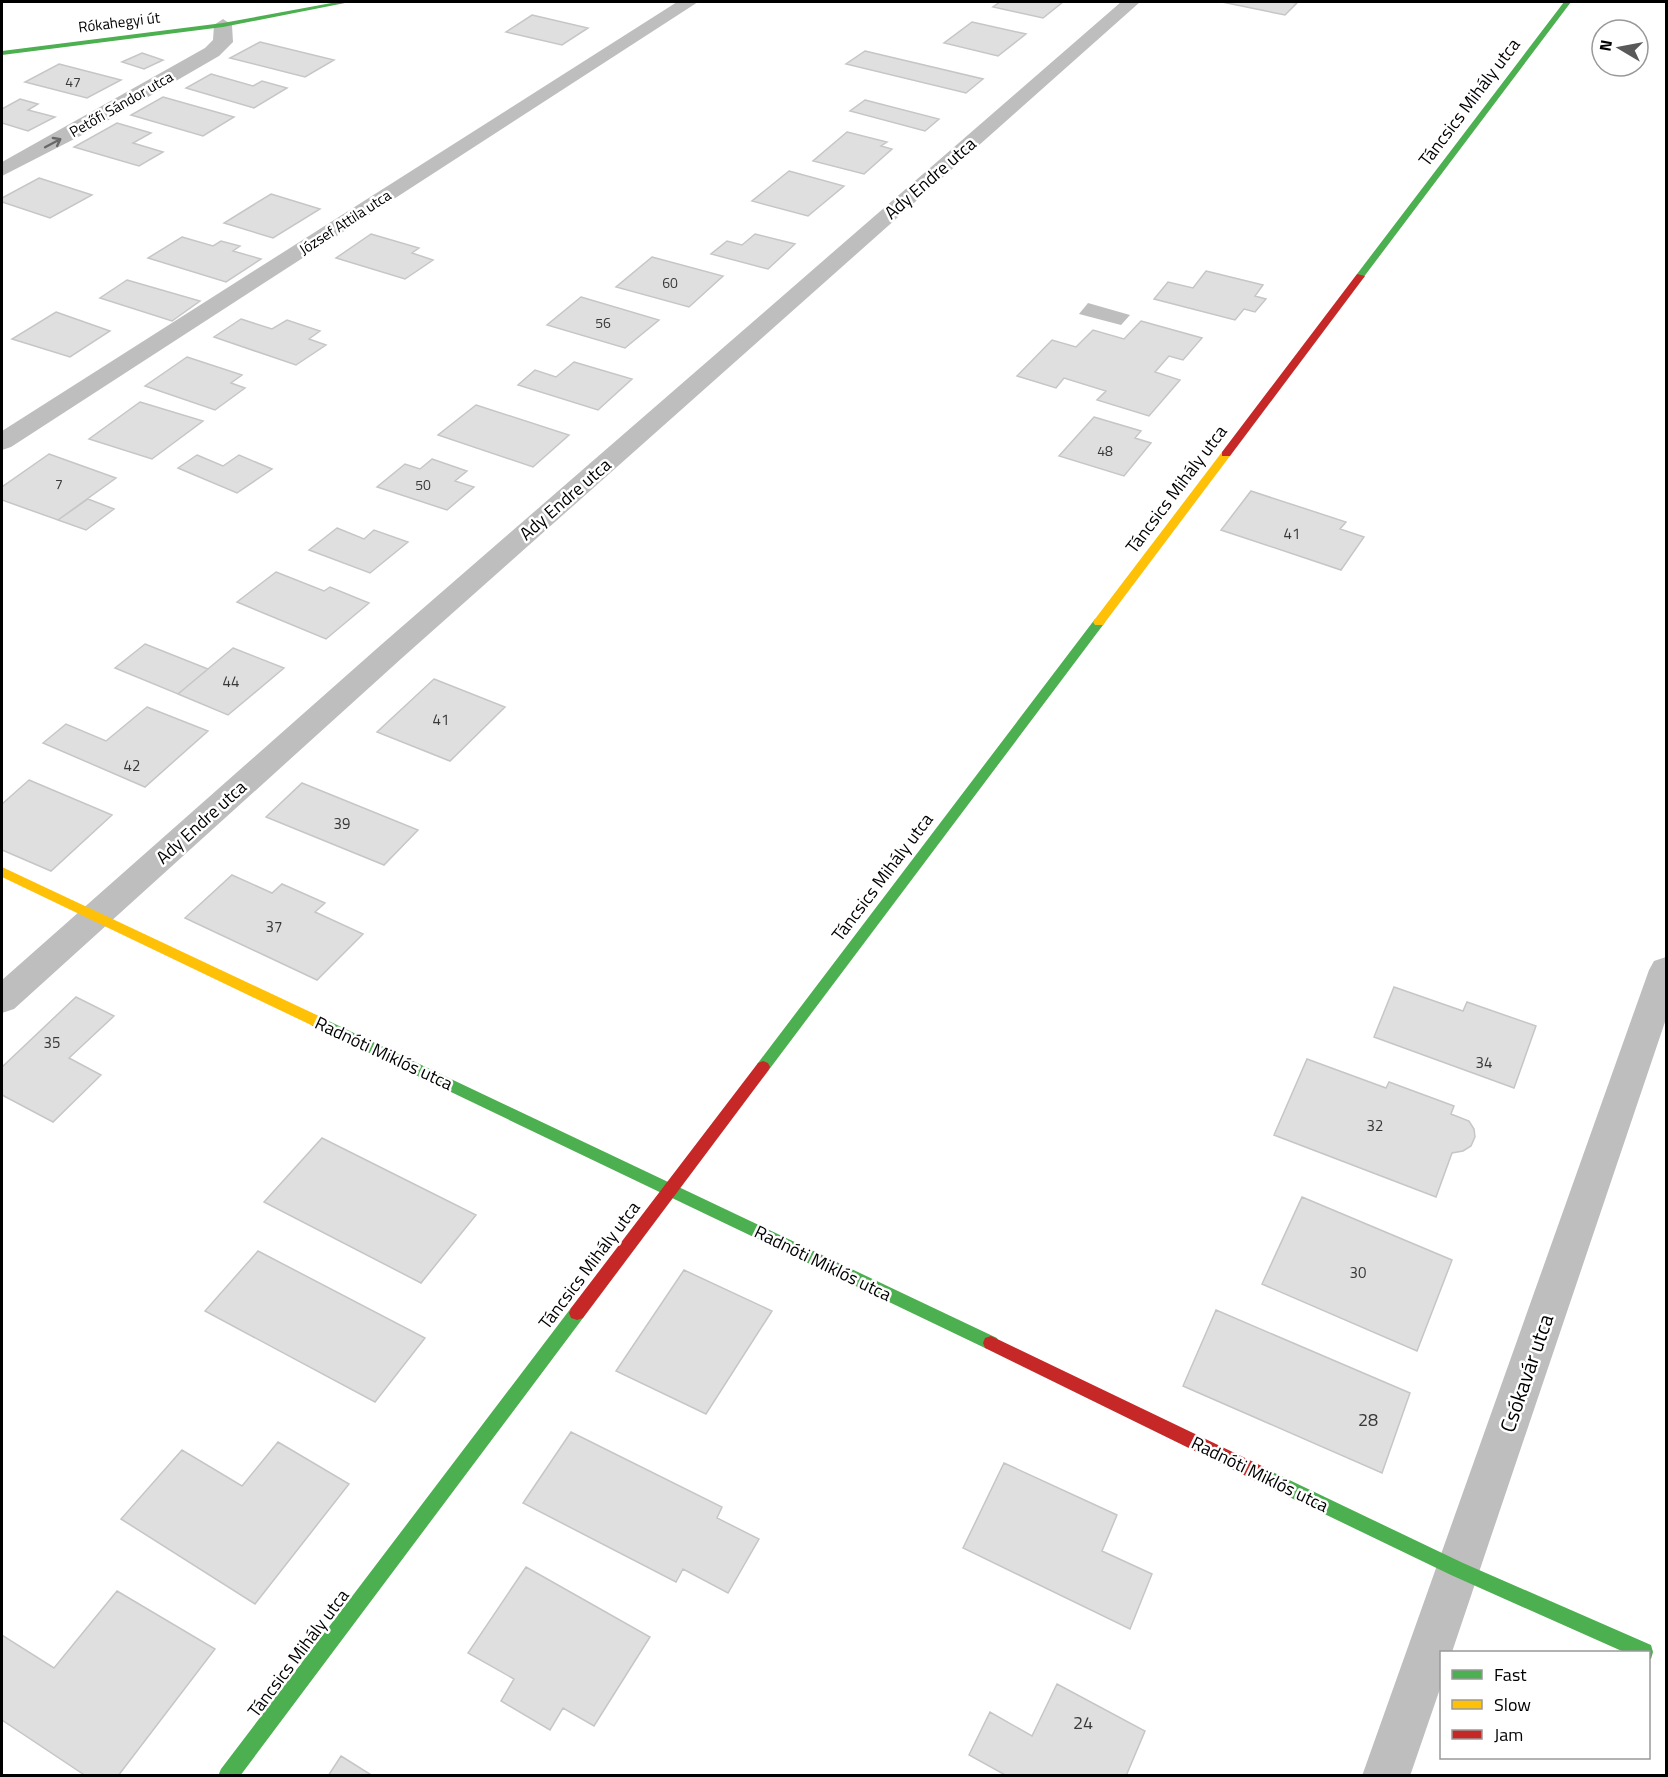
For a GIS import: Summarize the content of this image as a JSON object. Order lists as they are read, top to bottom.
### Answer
{
  "streets": {
    "street": [
      "Rókahegyi út",
      "Táncsics Mihály utca",
      "Petőfi Sándor utca",
      "Ady Endre utca",
      "József Attila utca",
      "Radnóti Miklós utca",
      "Csókavár utca"
    ]
  },
  "crossings": [
    ["Rókahegyi út", "Petőfi Sándor utca"],
    ["Táncsics Mihály utca", "Radnóti Miklós utca"],
    ["Ady Endre utca", "Radnóti Miklós utca"],
    ["Radnóti Miklós utca", "Csókavár utca"]
  ],
  "one_way": ["Petőfi Sándor utca"],
  "house_numbers": [
    "47",
    "60",
    "56",
    "48",
    "7",
    "50",
    "41",
    "44",
    "41",
    "42",
    "39",
    "37",
    "35",
    "34",
    "32",
    "30",
    "28",
    "24"
  ],
  "legend": ["Fast", "Slow", "Jam"],
  "north": "left"
}
